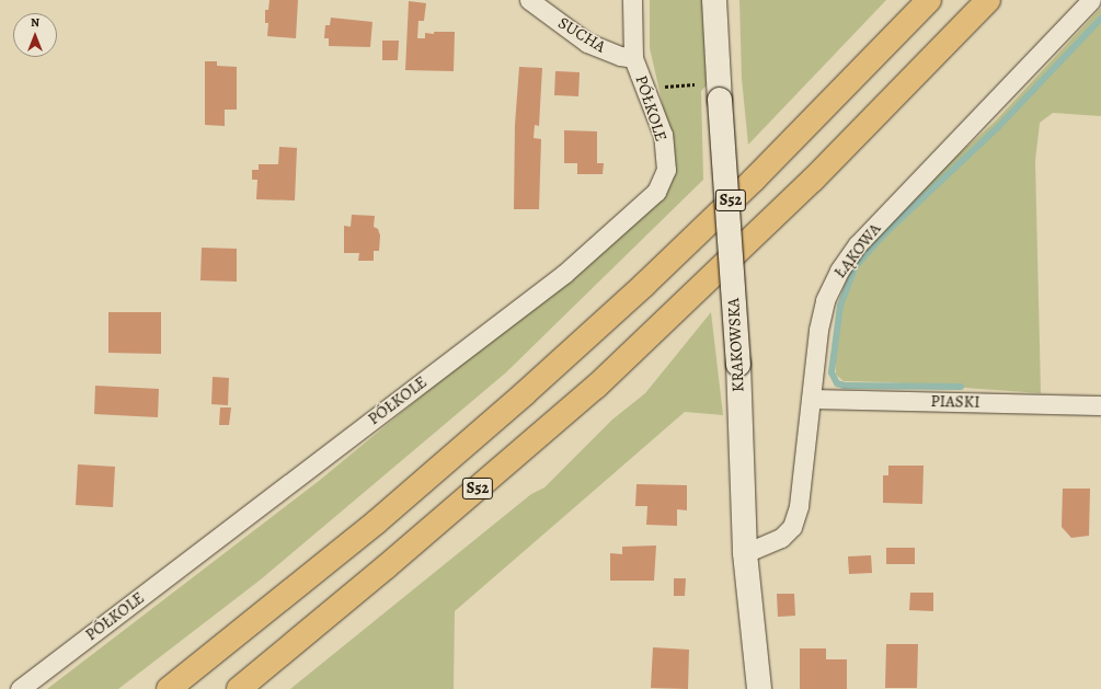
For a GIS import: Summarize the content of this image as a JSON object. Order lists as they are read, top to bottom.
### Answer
{
  "streets": {
    "highway": ["S52"],
    "street": [
      "SUCHA",
      "PÓŁKOLE",
      "ŁĄKOWA",
      "KRAKOWSKA",
      "PIASKI"
    ]
  },
  "crossings": [
    ["SUCHA", "PÓŁKOLE"],
    ["ŁĄKOWA", "KRAKOWSKA"],
    ["ŁĄKOWA", "PIASKI"]
  ],
  "north": "top"
}
